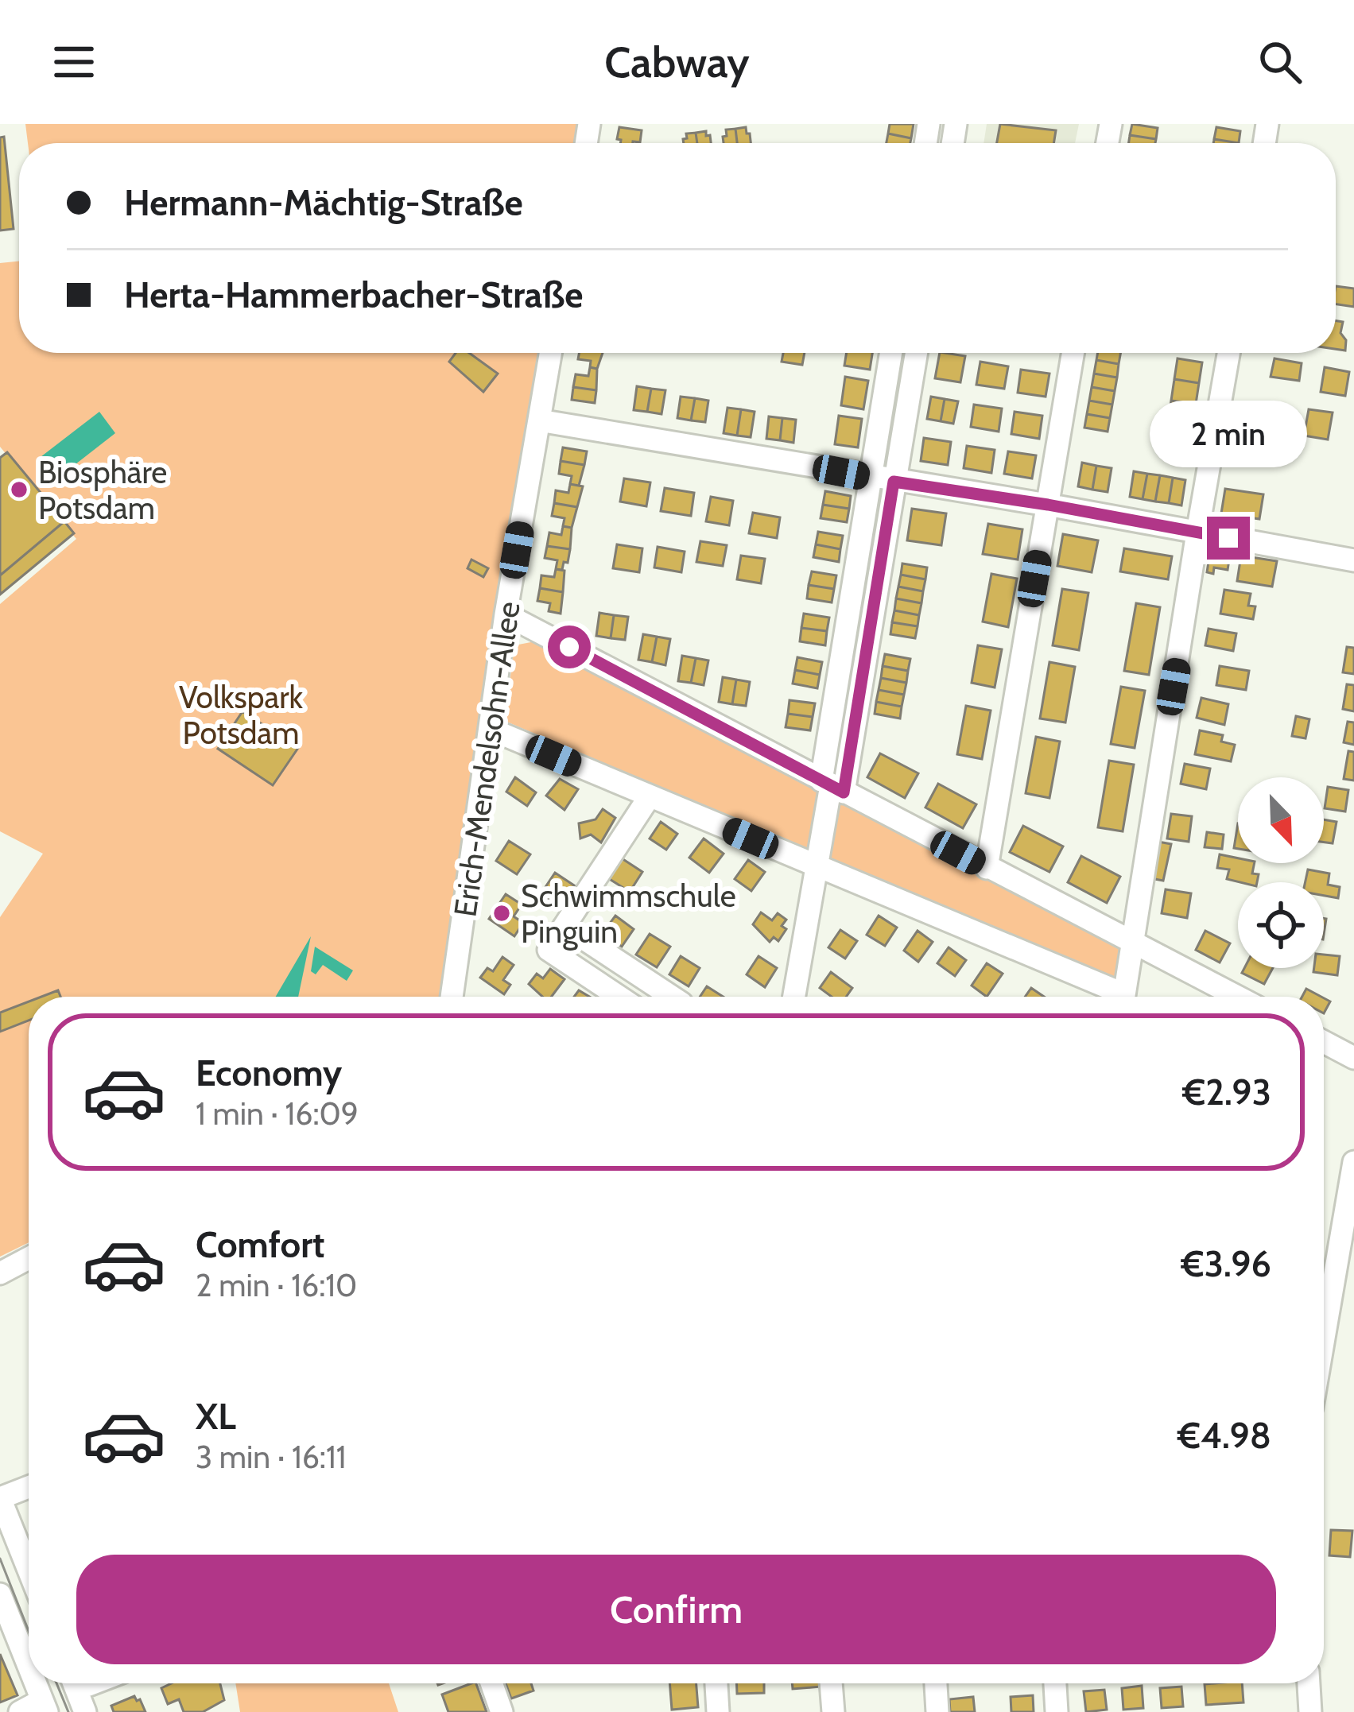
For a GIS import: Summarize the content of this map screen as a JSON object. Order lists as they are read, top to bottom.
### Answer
{
  "streets": {
    "street": ["Erich-Mendelsohn-Allee"]
  },
  "parks": ["Volkspark Potsdam"],
  "places": ["Biosphäre Potsdam", "Schwimmschule Pinguin"],
  "north": "bottom right",
  "page": {
    "header": "Cabway",
    "banner": ["Hermann-Mächtig-Straße", "Herta-Hammerbacher-Straße"],
    "bubble": "2 min",
    "list": [
      {
        "name": "Economy",
        "note": "1 min · 16:09",
        "value": "€2.93"
      },
      {
        "name": "Comfort",
        "note": "2 min · 16:10",
        "value": "€3.96"
      },
      {
        "name": "XL",
        "note": "3 min · 16:11",
        "value": "€4.98"
      }
    ],
    "buttons": "Confirm"
  }
}
